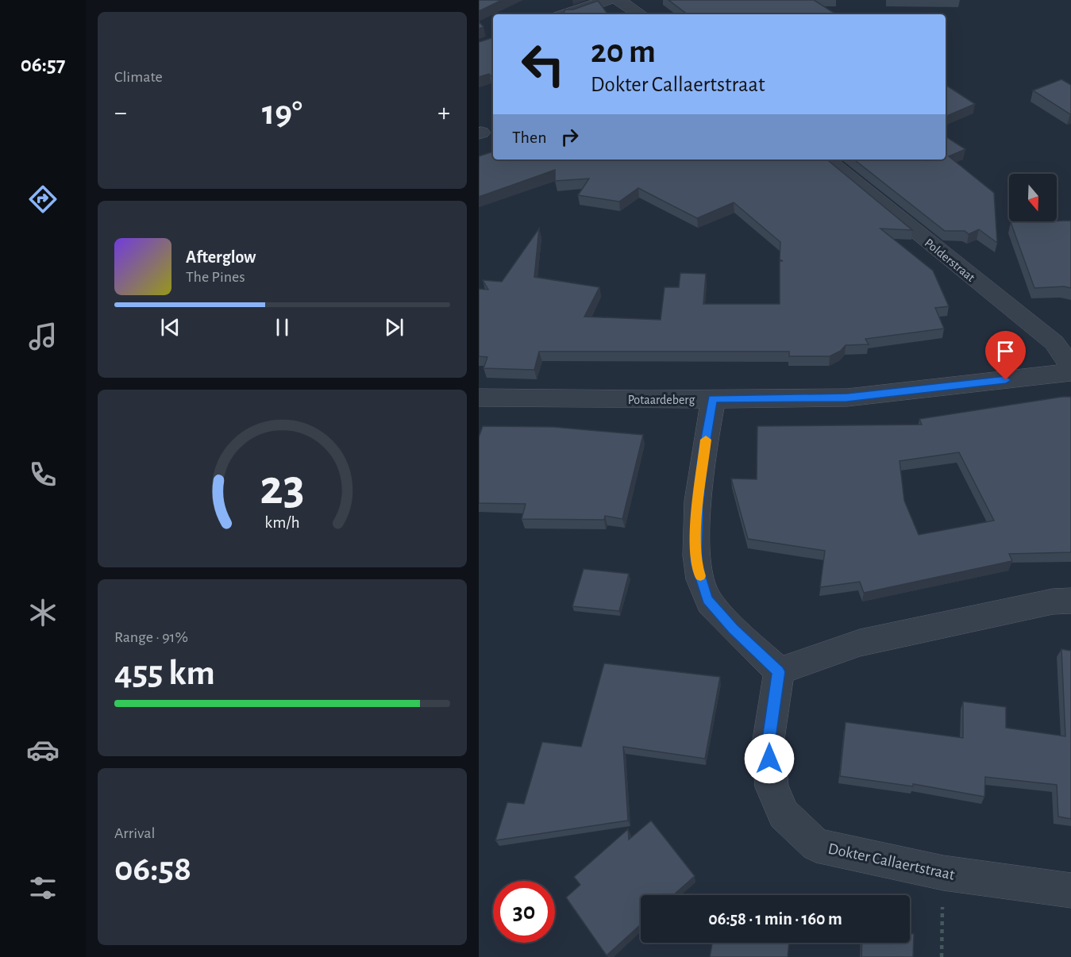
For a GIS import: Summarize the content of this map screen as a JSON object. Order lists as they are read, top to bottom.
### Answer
{
  "streets": {
    "street": ["Polderstraat", "Potaardeberg", "Dokter Callaertstraat"]
  },
  "north": "bottom",
  "page": {
    "tabs": "06:57",
    "tile": [
      "Climate",
      ["Range · 91%", "455 km"],
      ["Arrival", "06:58"]
    ],
    "turn": ["20 m", "Dokter Callaertstraat"],
    "heat": ["−", "19°", "+"],
    "then": "Then",
    "song": ["Afterglow", "The Pines"],
    "limit": "30",
    "trip": "06:58 · 1 min · 160 m",
    "gauge": ["23", "km/h"]
  }
}
